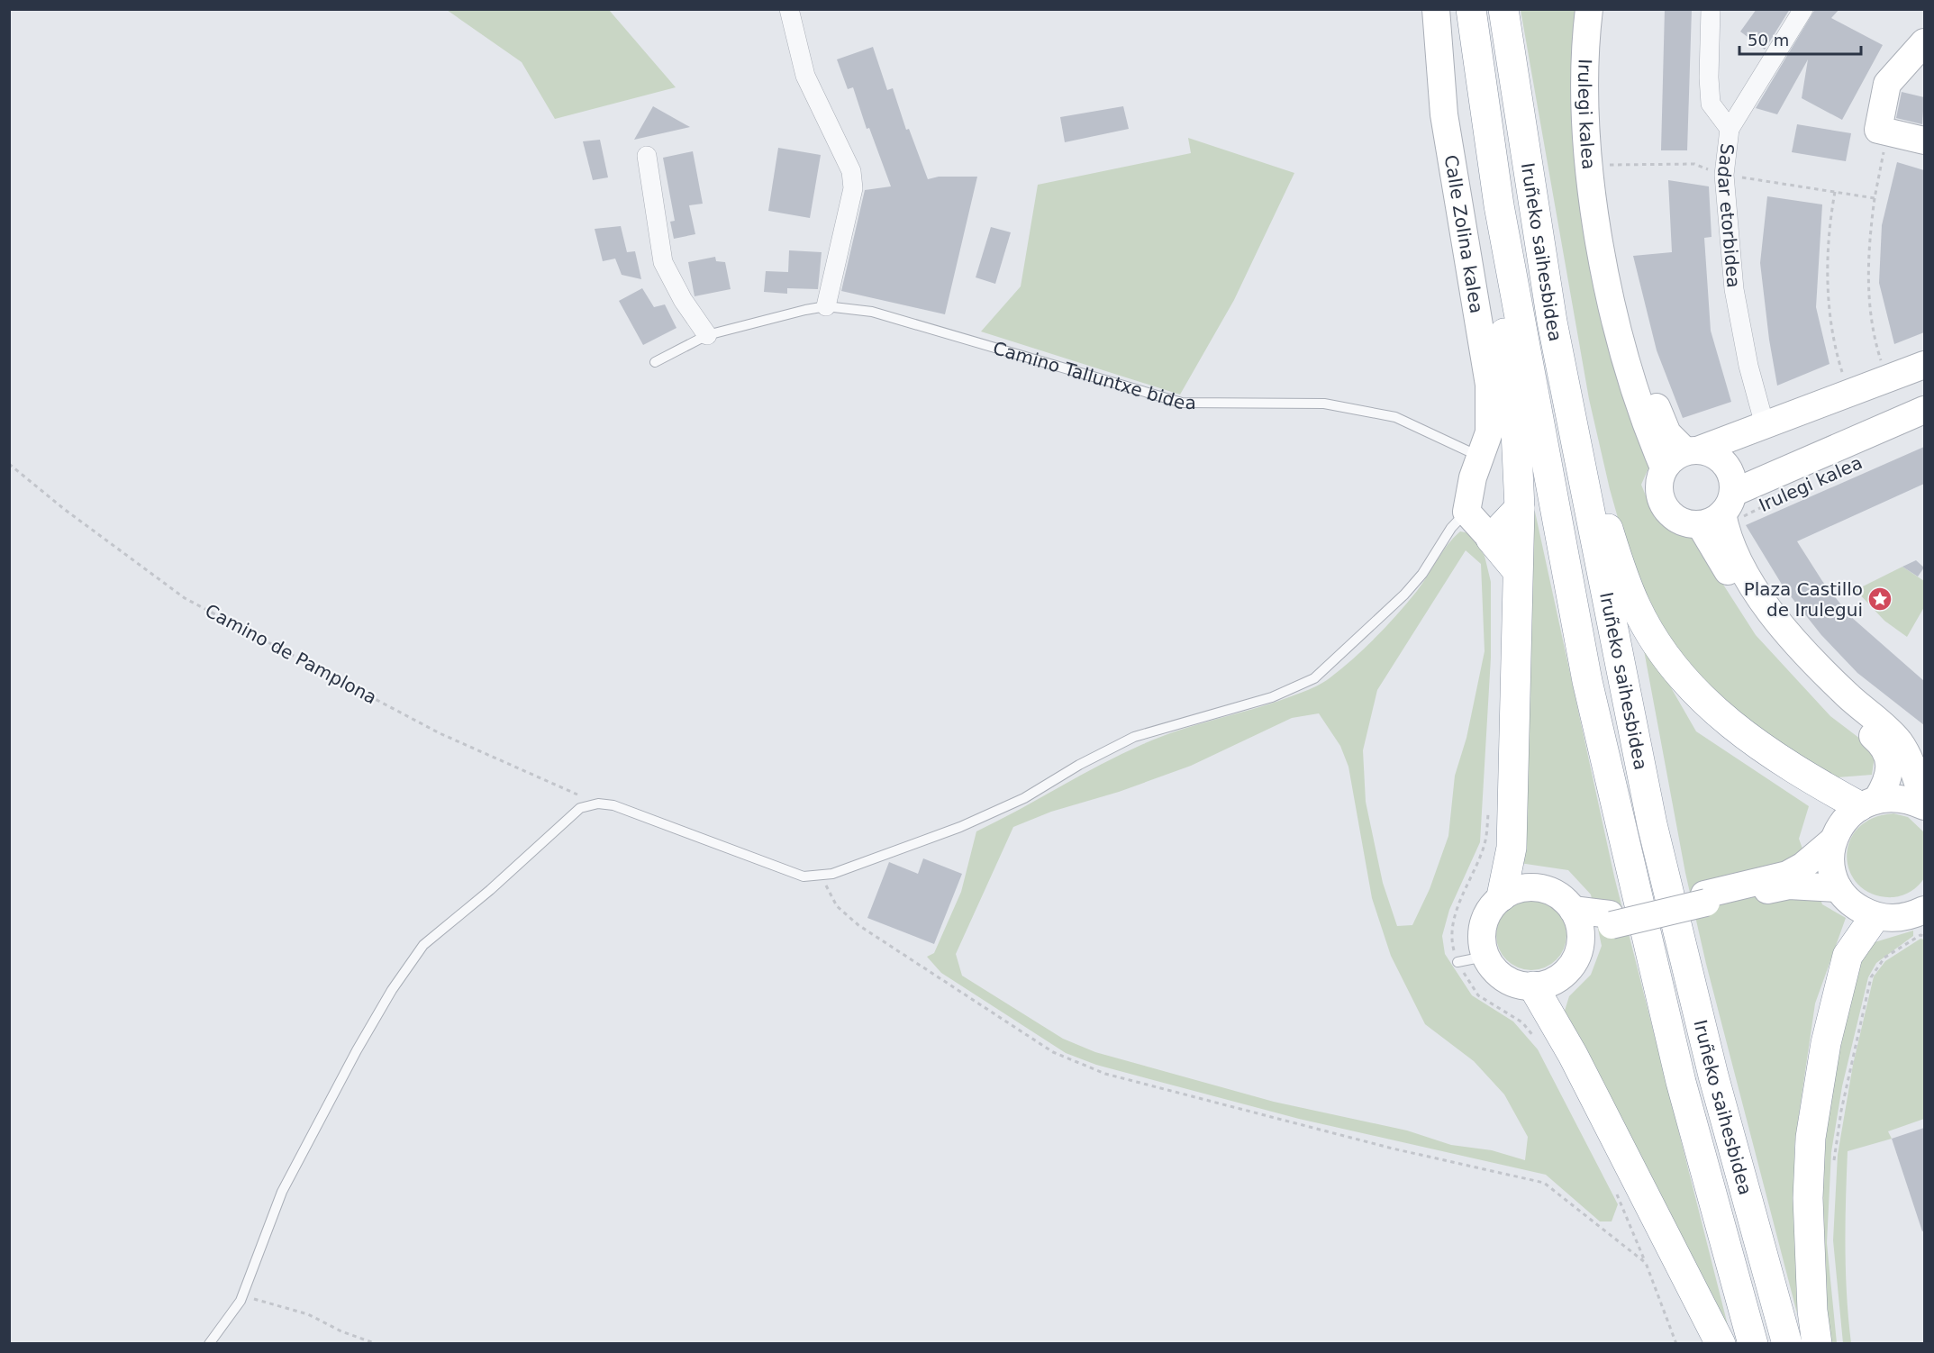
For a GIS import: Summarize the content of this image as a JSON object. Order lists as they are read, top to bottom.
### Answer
{
  "streets": {
    "highway": ["Iruñeko saihesbidea"],
    "street": ["Irulegi kalea", "Sadar etorbidea", "Calle Zolina kalea"],
    "lane": ["Camino Talluntxe bidea"],
    "path": ["Camino de Pamplona"]
  },
  "crossings": [
    ["Calle Zolina kalea", "Camino Talluntxe bidea"]
  ],
  "places": {
    "place": ["Plaza Castillo de Irulegui"]
  },
  "scale_bar": "50 m"
}
